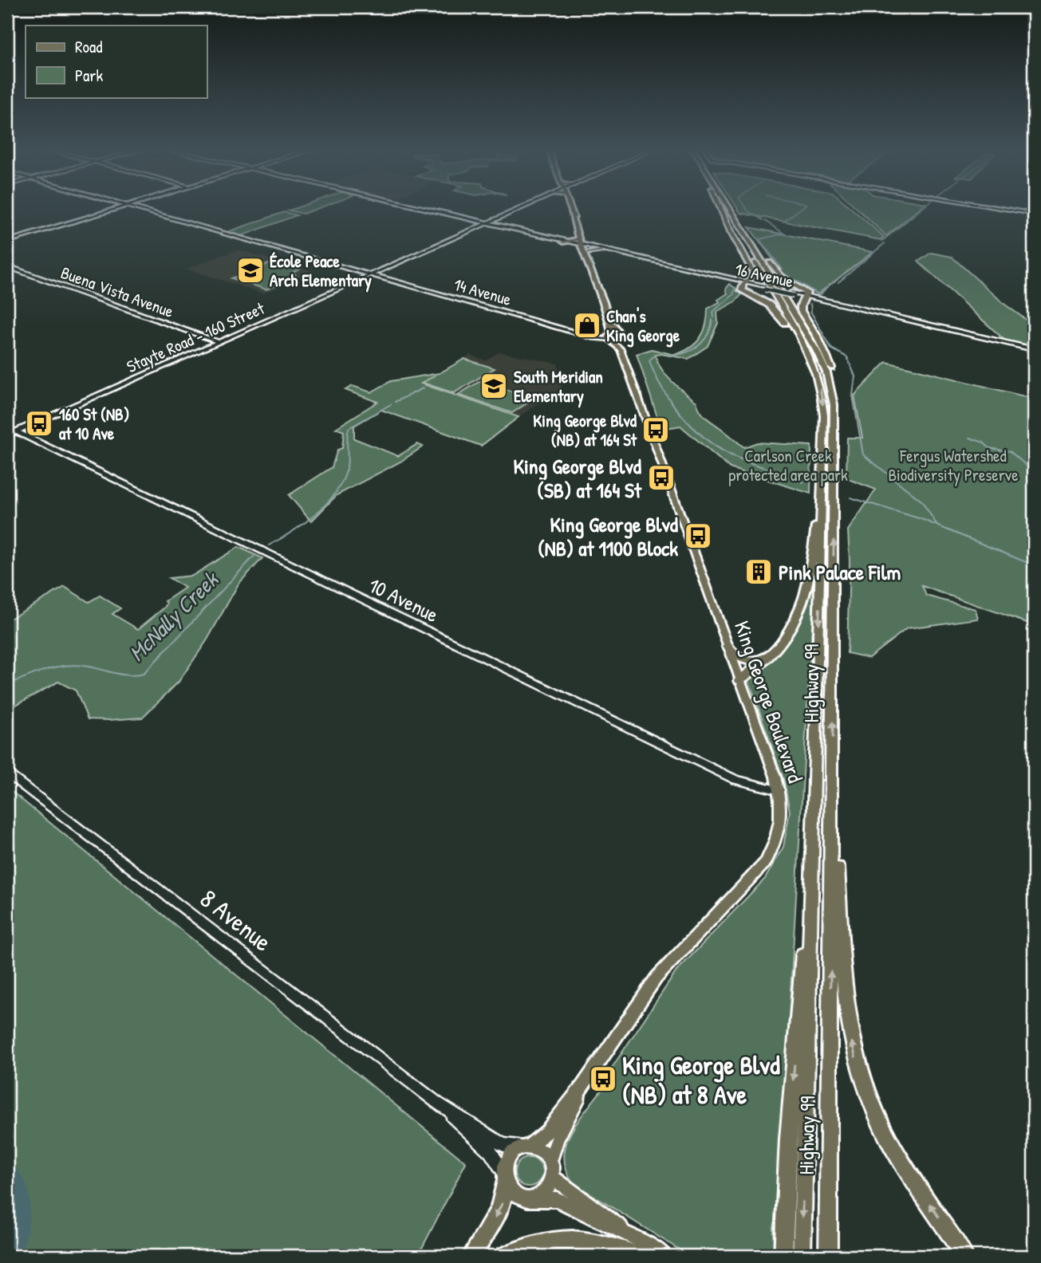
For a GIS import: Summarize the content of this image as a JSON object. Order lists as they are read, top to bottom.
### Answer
{
  "streets": {
    "highway": ["Highway 99"],
    "main road": ["King George Boulevard"],
    "street": [
      "16 Avenue",
      "Buena Vista Avenue",
      "14 Avenue",
      "Stayte Road - 160 Street",
      "10 Avenue",
      "8 Avenue"
    ]
  },
  "crossings": [
    ["16 Avenue", "Stayte Road - 160 Street"],
    ["Buena Vista Avenue", "Stayte Road - 160 Street"],
    ["14 Avenue", "Stayte Road - 160 Street"],
    ["Stayte Road - 160 Street", "10 Avenue"],
    ["10 Avenue", "King George Boulevard"],
    ["King George Boulevard", "8 Avenue"]
  ],
  "water": ["McNally Creek"],
  "parks": ["Carlson Creek protected area park", "Fergus Watershed Biodiversity Preserve"],
  "places": {
    "school or university": ["École Peace Arch Elementary", "South Meridian Elementary"],
    "shop": ["Chan's King George"],
    "bus stop": [
      "160 St (NB) at 10 Ave",
      "King George Blvd (NB) at 164 St",
      "King George Blvd (SB) at 164 St",
      "King George Blvd (NB) at 1100 Block",
      "King George Blvd (NB) at 8 Ave"
    ],
    "building": ["Pink Palace Film"]
  },
  "legend": ["Road", "Park"]
}
